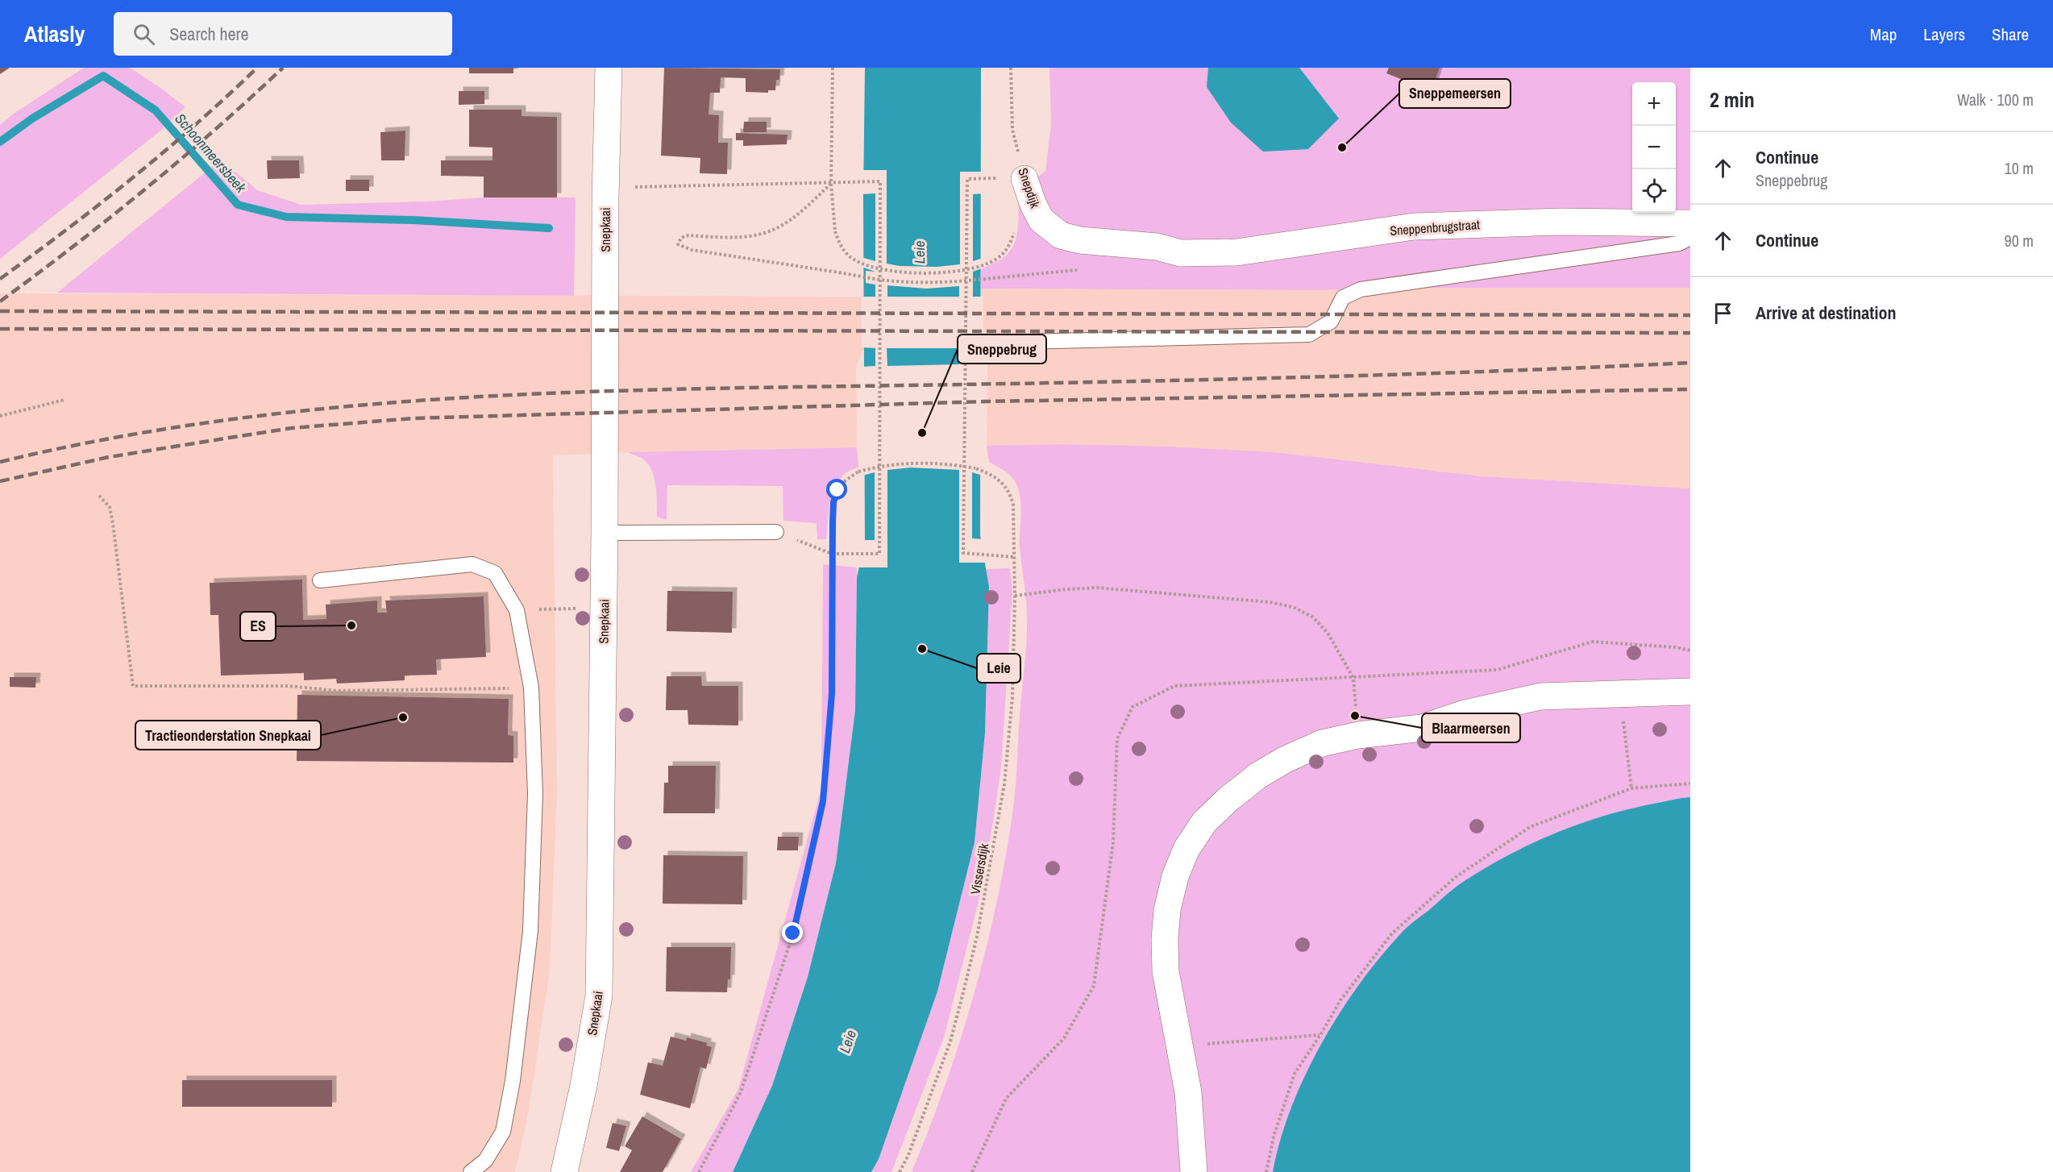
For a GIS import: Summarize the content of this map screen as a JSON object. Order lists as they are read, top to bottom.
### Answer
{
  "streets": {
    "street": ["Snepdijk", "Sneppenbrugstraat", "Snepkaai"],
    "path": ["Vissersdijk"]
  },
  "crossings": [
    ["Snepdijk", "Sneppenbrugstraat"]
  ],
  "water": ["Schoonmeersbeek", "Leie"],
  "places": [
    "Sneppemeersen",
    "Sneppebrug",
    "ES",
    "Leie",
    "Blaarmeersen",
    "Tractieonderstation Snepkaai"
  ],
  "page": {
    "header": "Atlasly",
    "search": "Search here",
    "nav": ["Map", "Layers", "Share"],
    "heading": ["2 min", "Walk · 100 m"],
    "map_buttons": ["+", "−"],
    "list": [
      ["Continue", "Sneppebrug", "10 m"],
      ["Continue", "90 m"],
      "Arrive at destination"
    ]
  }
}
